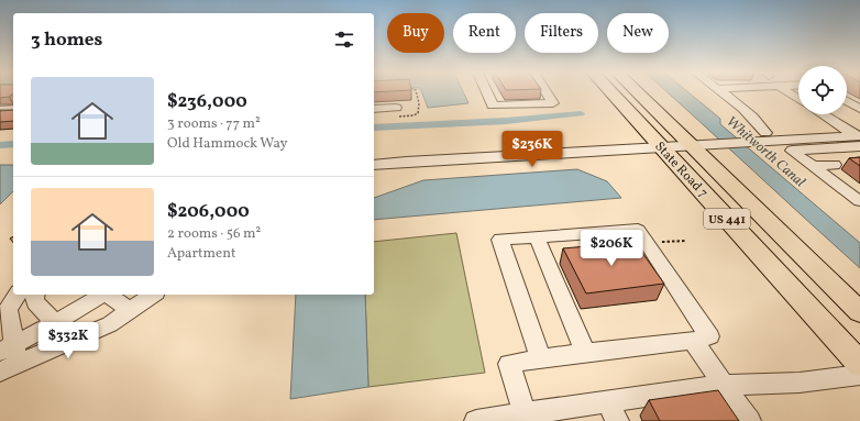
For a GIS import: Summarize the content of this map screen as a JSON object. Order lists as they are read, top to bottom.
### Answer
{
  "streets": {
    "main road": ["State Road 7", "US 441"]
  },
  "water": ["Whitworth Canal"],
  "page": {
    "chip": [
      "Buy",
      "Rent",
      "Filters",
      "New"
    ],
    "heading": "3 homes",
    "list": [
      {
        "name": "$236,000",
        "note": "3 rooms · 77 m² · Old Hammock Way"
      },
      {
        "name": "$206,000",
        "note": "2 rooms · 56 m² · Apartment"
      }
    ],
    "price": ["$236K", "$206K", "$332K"]
  }
}
